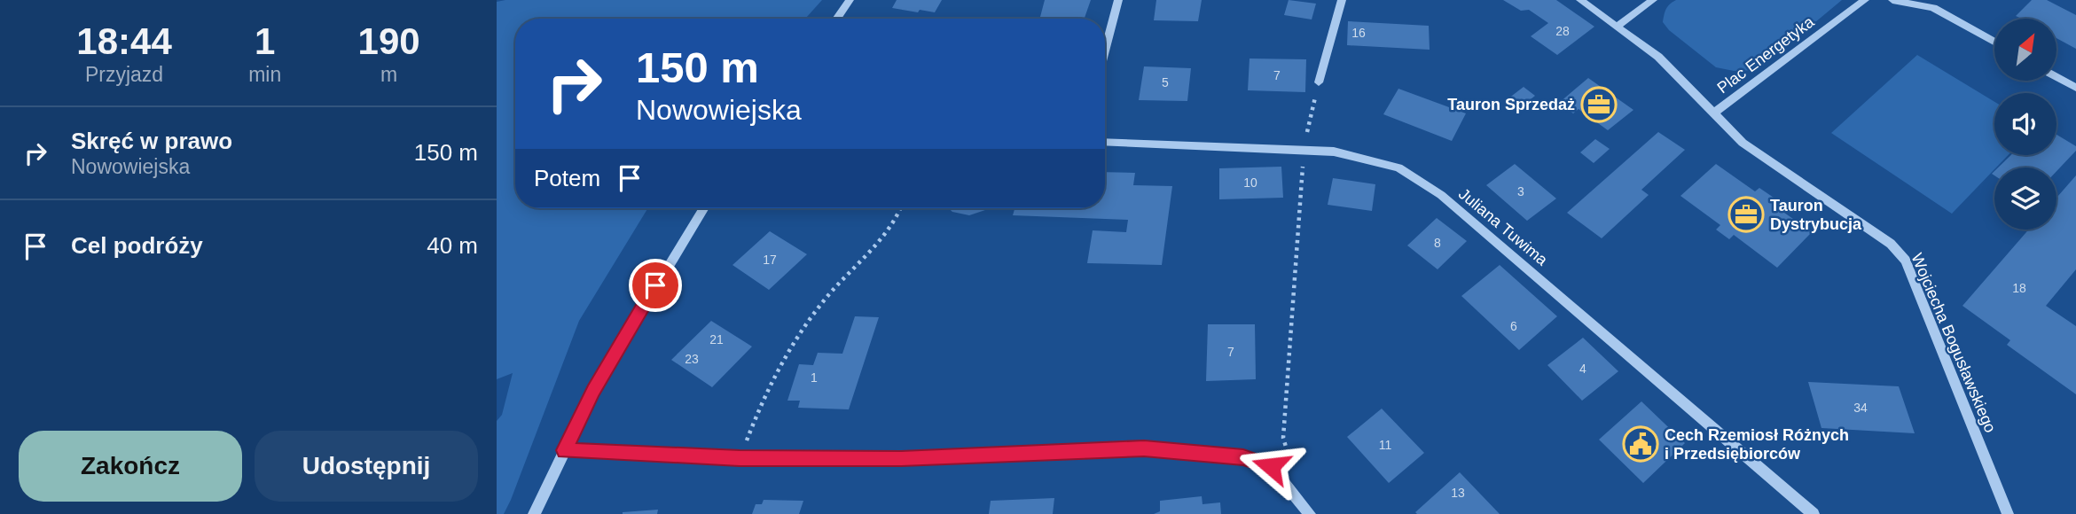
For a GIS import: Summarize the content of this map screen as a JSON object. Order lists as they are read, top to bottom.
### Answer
{
  "streets": {
    "street": ["Plac Energetyka", "Juliana Tuwima", "Wojciecha Bogusławskiego"]
  },
  "crossings": [
    ["Plac Energetyka", "Wojciecha Bogusławskiego"]
  ],
  "places": {
    "office": ["Tauron Sprzedaż", "Tauron Dystrybucja"],
    "public building": ["Cech Rzemiosł Różnych i Przedsiębiorców"]
  },
  "house_numbers": [
    "28",
    "16",
    "7",
    "5",
    "10",
    "3",
    "8",
    "17",
    "18",
    "6",
    "21",
    "7",
    "23",
    "4",
    "1",
    "34",
    "11",
    "13"
  ],
  "north": "top right",
  "page": {
    "eta": [
      "18:44",
      "Przyjazd",
      "1",
      "min",
      "190",
      "m"
    ],
    "turn": ["150 m", "Nowowiejska"],
    "list": [
      {
        "name": "Skręć w prawo",
        "note": "Nowowiejska",
        "value": "150 m"
      },
      {
        "name": "Cel podróży",
        "value": "40 m"
      }
    ],
    "then": "Potem",
    "buttons": ["Zakończ", "Udostępnij"]
  }
}
